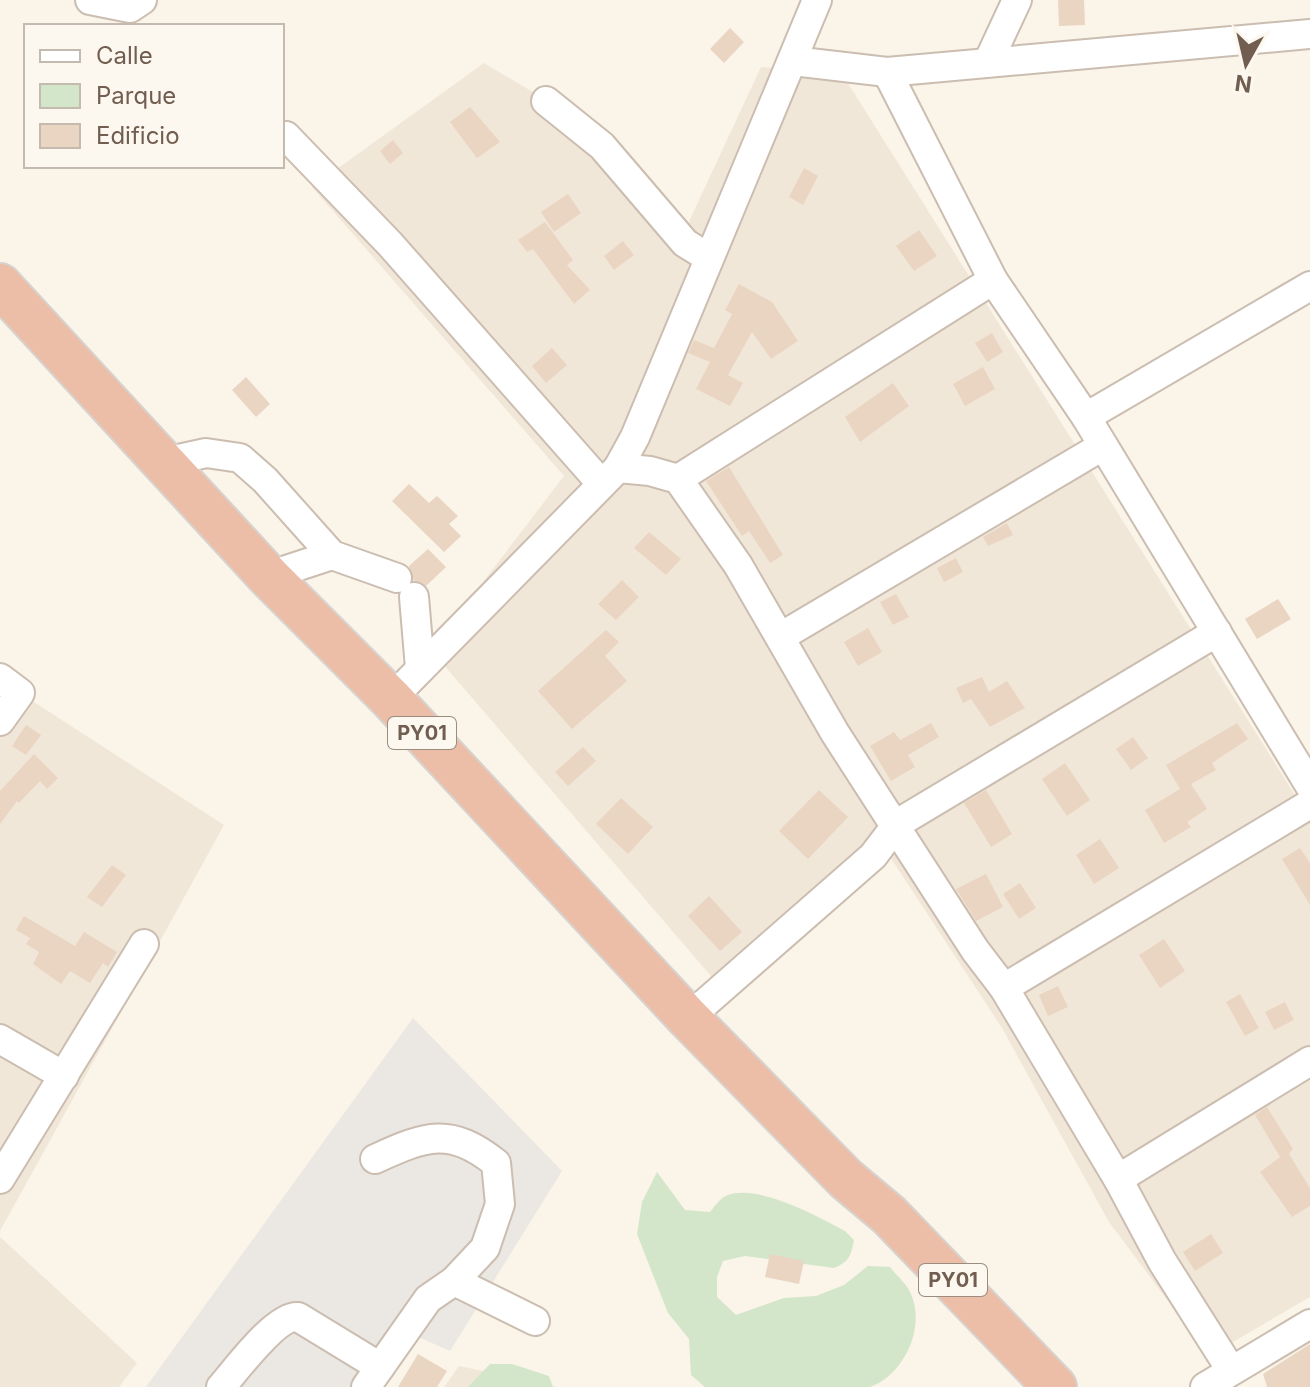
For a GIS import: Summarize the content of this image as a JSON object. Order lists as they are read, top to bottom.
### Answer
{
  "streets": {
    "highway": ["PY01"]
  },
  "legend": ["Calle", "Parque", "Edificio"],
  "north": "bottom"
}
